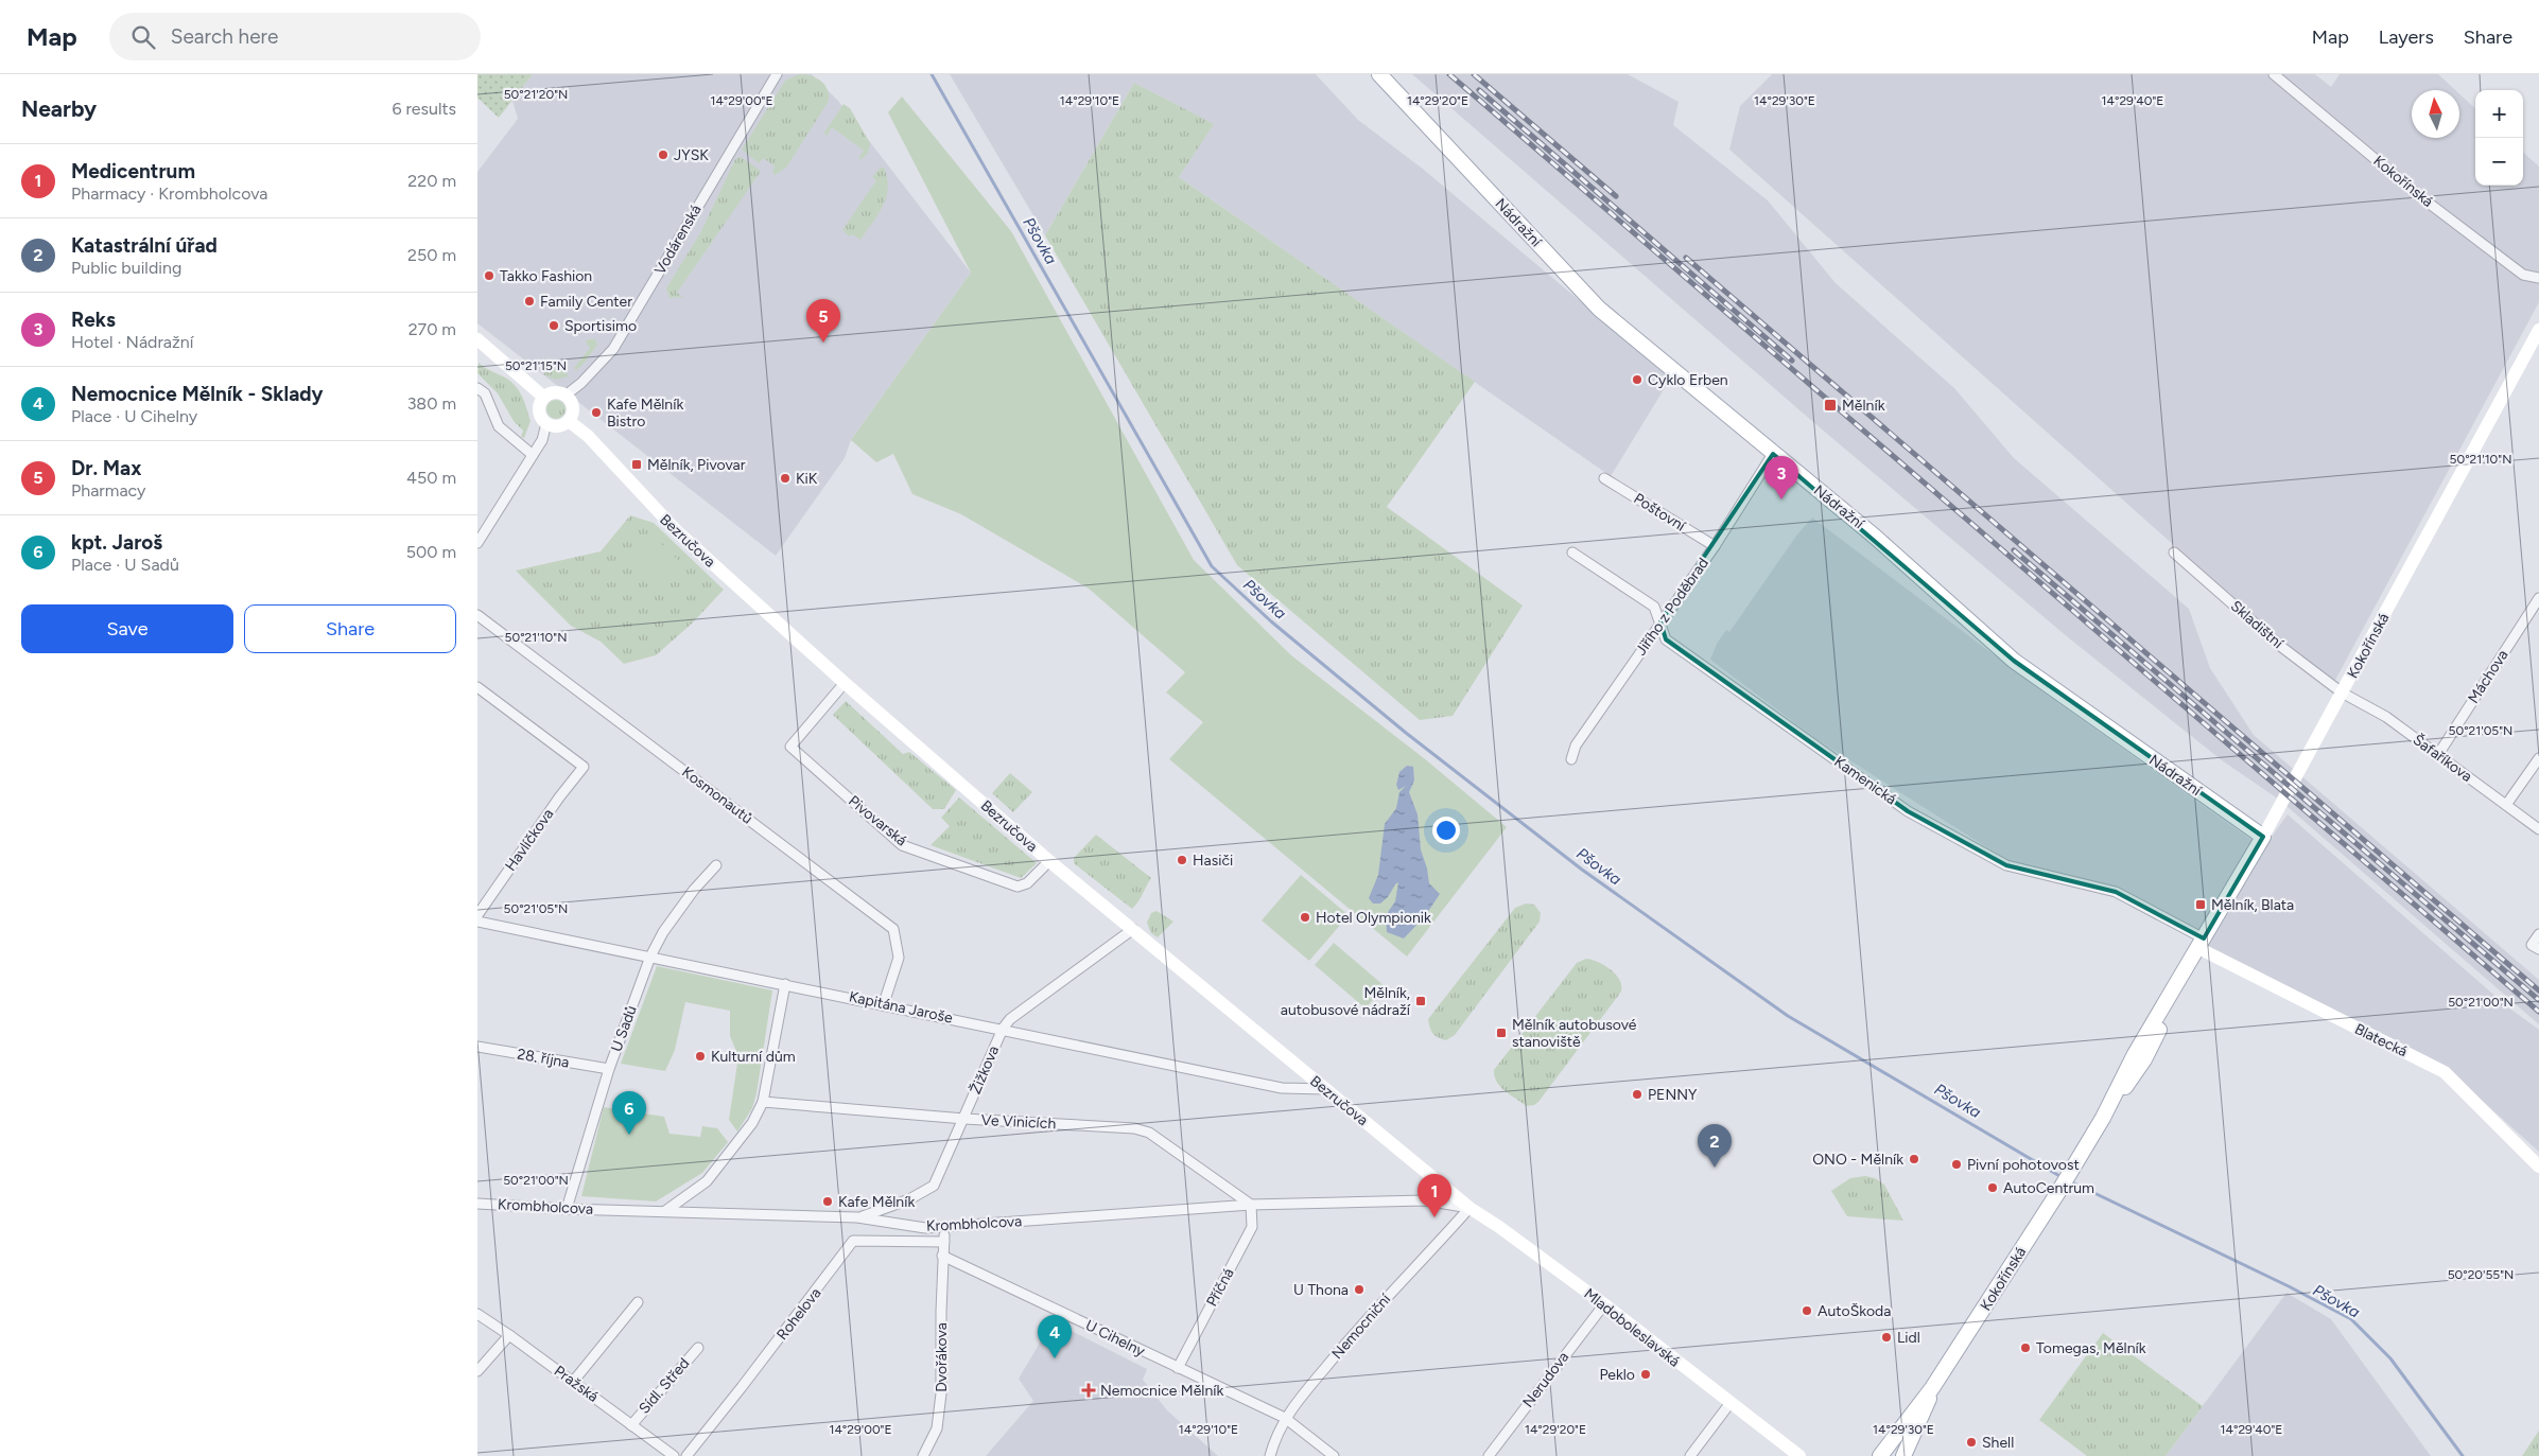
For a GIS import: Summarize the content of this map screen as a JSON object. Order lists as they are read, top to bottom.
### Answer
{
  "streets": {
    "main road": ["Kokořínská", "Nádražní"],
    "street": [
      "Vodárenská",
      "Poštovní",
      "Bezručova",
      "Jiřího z Poděbrad",
      "Skladištní",
      "Máchova",
      "Šafaříkova",
      "Kamenická",
      "Kosmonautů",
      "Pivovarská",
      "Havlíčkova",
      "Kapitána Jaroše",
      "U Sadů",
      "Blatecká",
      "28. října",
      "Žižkova",
      "Ve Vinicích",
      "Krombholcova",
      "Příčná",
      "Rohelova",
      "Nemocniční",
      "Mladoboleslavská",
      "U Cihelny",
      "Dvořákova",
      "Nerudova",
      "Pražská",
      "Sídl. Střed"
    ]
  },
  "crossings": [
    ["Kokořínská", "Nádražní"],
    ["Kokořínská", "Skladištní"],
    ["Kokořínská", "Šafaříkova"],
    ["Kokořínská", "Kamenická"],
    ["Kokořínská", "Blatecká"],
    ["Nádražní", "Jiřího z Poděbrad"],
    ["Vodárenská", "Bezručova"],
    ["Poštovní", "Jiřího z Poděbrad"],
    ["Bezručova", "Pivovarská"],
    ["Bezručova", "Kapitána Jaroše"],
    ["Bezručova", "Žižkova"],
    ["Bezručova", "Krombholcova"],
    ["Bezručova", "Nemocniční"],
    ["Bezručova", "Mladoboleslavská"],
    ["Jiřího z Poděbrad", "Kamenická"],
    ["Skladištní", "Šafaříkova"],
    ["Máchova", "Šafaříkova"],
    ["Kamenická", "Blatecká"],
    ["Kosmonautů", "Kapitána Jaroše"],
    ["Kapitána Jaroše", "U Sadů"],
    ["Kapitána Jaroše", "Žižkova"],
    ["U Sadů", "28. října"],
    ["U Sadů", "Krombholcova"],
    ["Žižkova", "Ve Vinicích"],
    ["Žižkova", "Krombholcova"],
    ["Ve Vinicích", "Krombholcova"],
    ["Ve Vinicích", "Příčná"],
    ["Krombholcova", "Příčná"],
    ["Krombholcova", "Nemocniční"],
    ["Krombholcova", "Mladoboleslavská"],
    ["Příčná", "U Cihelny"],
    ["Nemocniční", "Mladoboleslavská"],
    ["Nemocniční", "U Cihelny"],
    ["Mladoboleslavská", "Nerudova"],
    ["U Cihelny", "Dvořákova"],
    ["Pražská", "Sídl. Střed"]
  ],
  "water": ["Pšovka"],
  "places": {
    "other": [
      "JYSK",
      "Takko Fashion",
      "Family Center",
      "Sportisimo",
      "Cyklo Erben",
      "Kafe Mělník Bistro",
      "KiK",
      "Hasiči",
      "Hotel Olympionik",
      "Kulturní dům",
      "PENNY",
      "ONO - Mělník",
      "Pivní pohotovost",
      "AutoCentrum",
      "Kafe Mělník",
      "U Thona",
      "AutoŠkoda",
      "Lidl",
      "Tomegas, Mělník",
      "Peklo",
      "Shell"
    ],
    "transit": [
      "Mělník",
      "Mělník, Pivovar",
      "Mělník, Blata",
      "Mělník, autobusové nádraží",
      "Mělník autobusové stanoviště"
    ],
    "health": ["Nemocnice Mělník"]
  },
  "north": "top",
  "page": {
    "header": "Map",
    "search": "Search here",
    "nav": ["Map", "Layers", "Share"],
    "heading": ["Nearby", "6 results"],
    "map_buttons": ["+", "−"],
    "list": [
      {
        "mark": "1",
        "name": "Medicentrum",
        "note": "Pharmacy · Krombholcova",
        "value": "220 m"
      },
      {
        "mark": "2",
        "name": "Katastrální úřad",
        "note": "Public building",
        "value": "250 m"
      },
      {
        "mark": "3",
        "name": "Reks",
        "note": "Hotel · Nádražní",
        "value": "270 m"
      },
      {
        "mark": "4",
        "name": "Nemocnice Mělník - Sklady",
        "note": "Place · U Cihelny",
        "value": "380 m"
      },
      {
        "mark": "5",
        "name": "Dr. Max",
        "note": "Pharmacy",
        "value": "450 m"
      },
      {
        "mark": "6",
        "name": "kpt. Jaroš",
        "note": "Place · U Sadů",
        "value": "500 m"
      }
    ],
    "pins": [
      "5",
      "3",
      "6",
      "2",
      "1",
      "4"
    ],
    "buttons": ["Save", "Share"]
  },
  "coordinates": [
    "50°21'20\"N",
    "14°29'00\"E",
    "14°29'10\"E",
    "14°29'20\"E",
    "14°29'30\"E",
    "14°29'40\"E",
    "50°21'15\"N",
    "50°21'10\"N",
    "50°21'05\"N",
    "50°21'00\"N",
    "50°20'55\"N"
  ]
}
